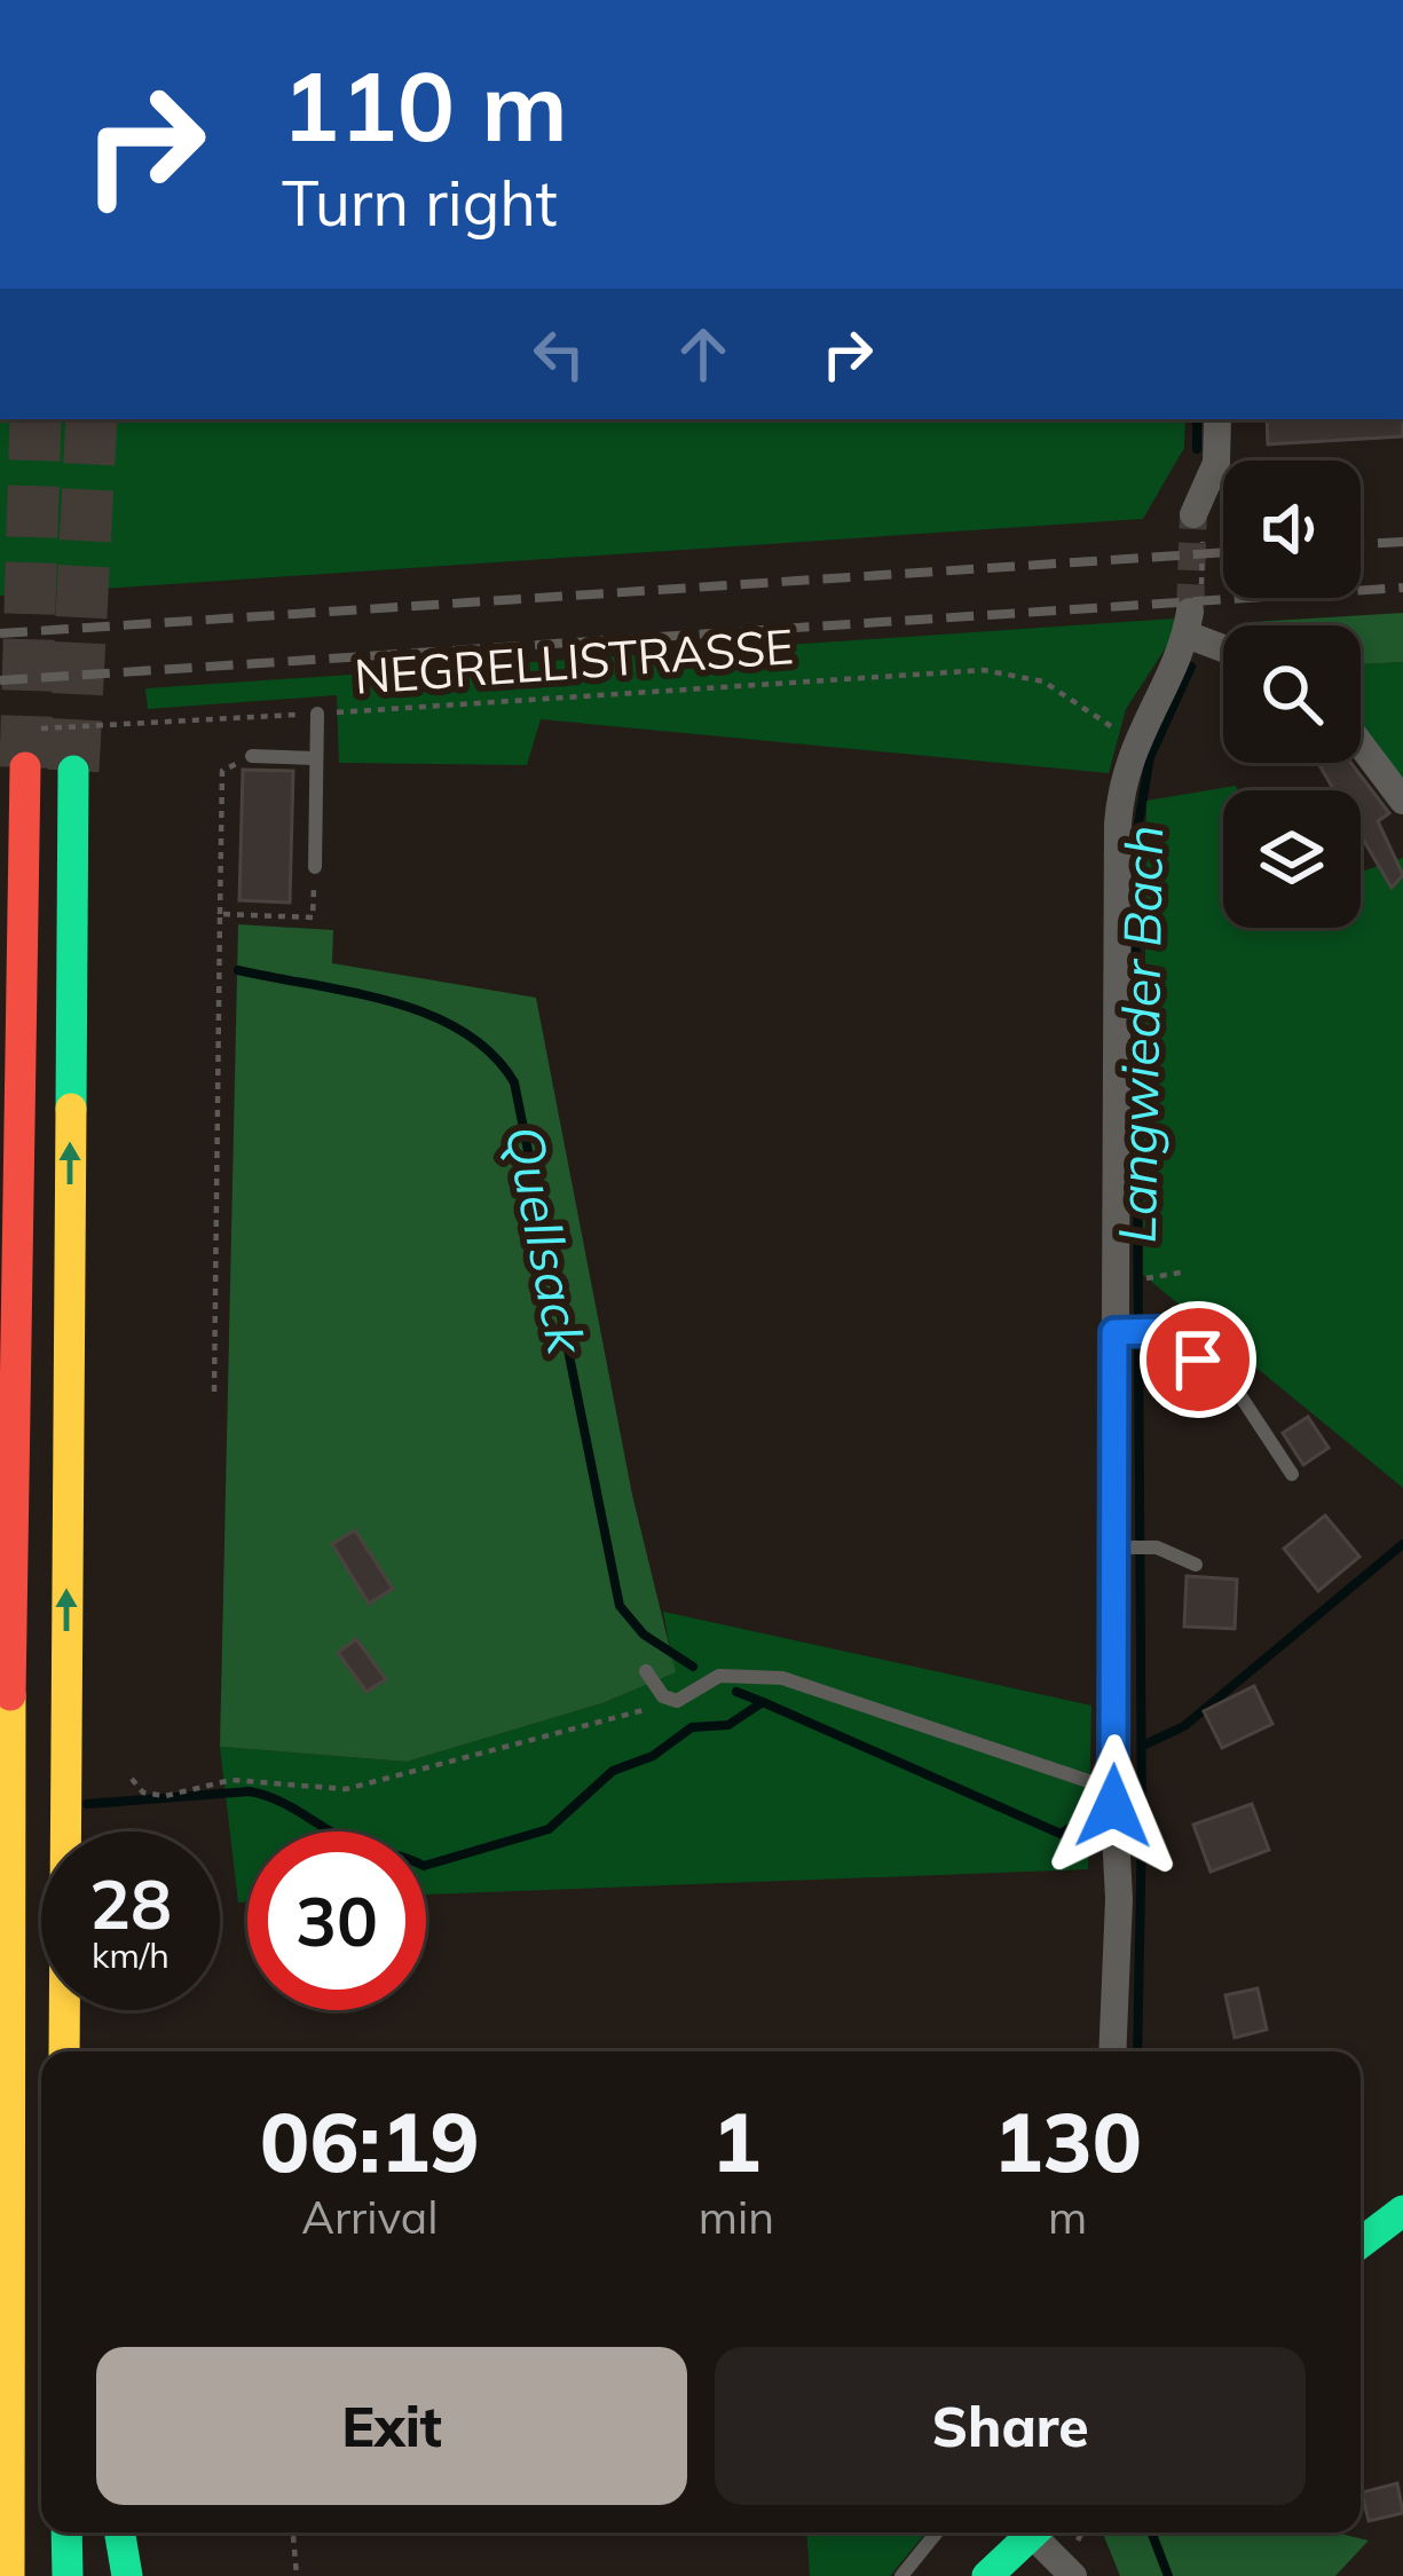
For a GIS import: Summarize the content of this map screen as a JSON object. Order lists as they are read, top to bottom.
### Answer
{
  "streets": {
    "path": ["NEGRELLISTRASSE"]
  },
  "water": ["Langwieder Bach", "Quellsack"],
  "page": {
    "turn": ["110 m", "Turn right"],
    "speed": "28 km/h",
    "limit": "30",
    "eta": [
      "06:19",
      "Arrival",
      "1",
      "min",
      "130",
      "m"
    ],
    "buttons": ["Exit", "Share"]
  }
}
